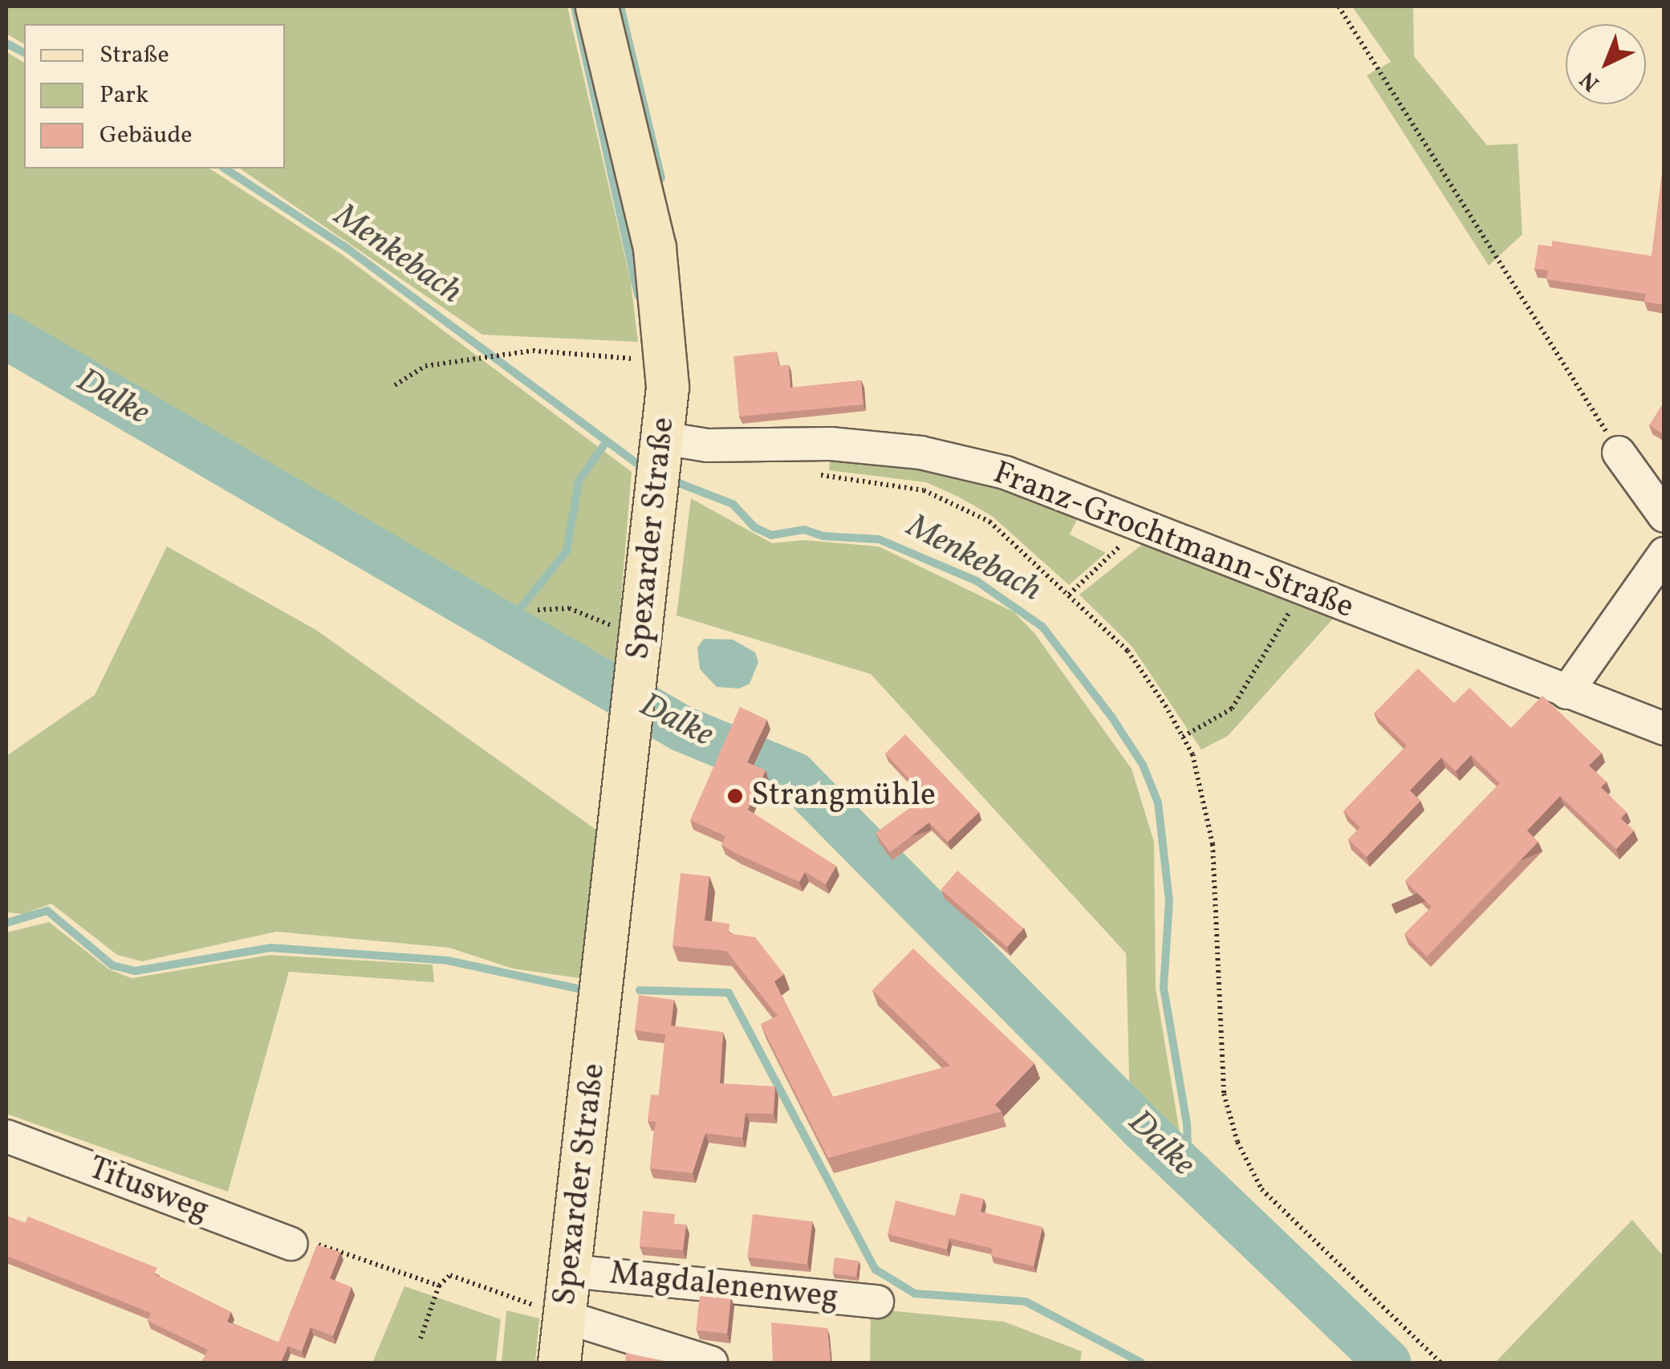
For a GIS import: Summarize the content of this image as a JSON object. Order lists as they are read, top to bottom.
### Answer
{
  "streets": {
    "main road": ["Spexarder Straße"],
    "street": ["Franz-Grochtmann-Straße", "Titusweg", "Magdalenenweg"]
  },
  "crossings": [
    ["Spexarder Straße", "Franz-Grochtmann-Straße"],
    ["Spexarder Straße", "Magdalenenweg"]
  ],
  "water": ["Menkebach", "Dalke"],
  "places": ["Strangmühle"],
  "legend": ["Straße", "Park", "Gebäude"],
  "north": "bottom left"
}
